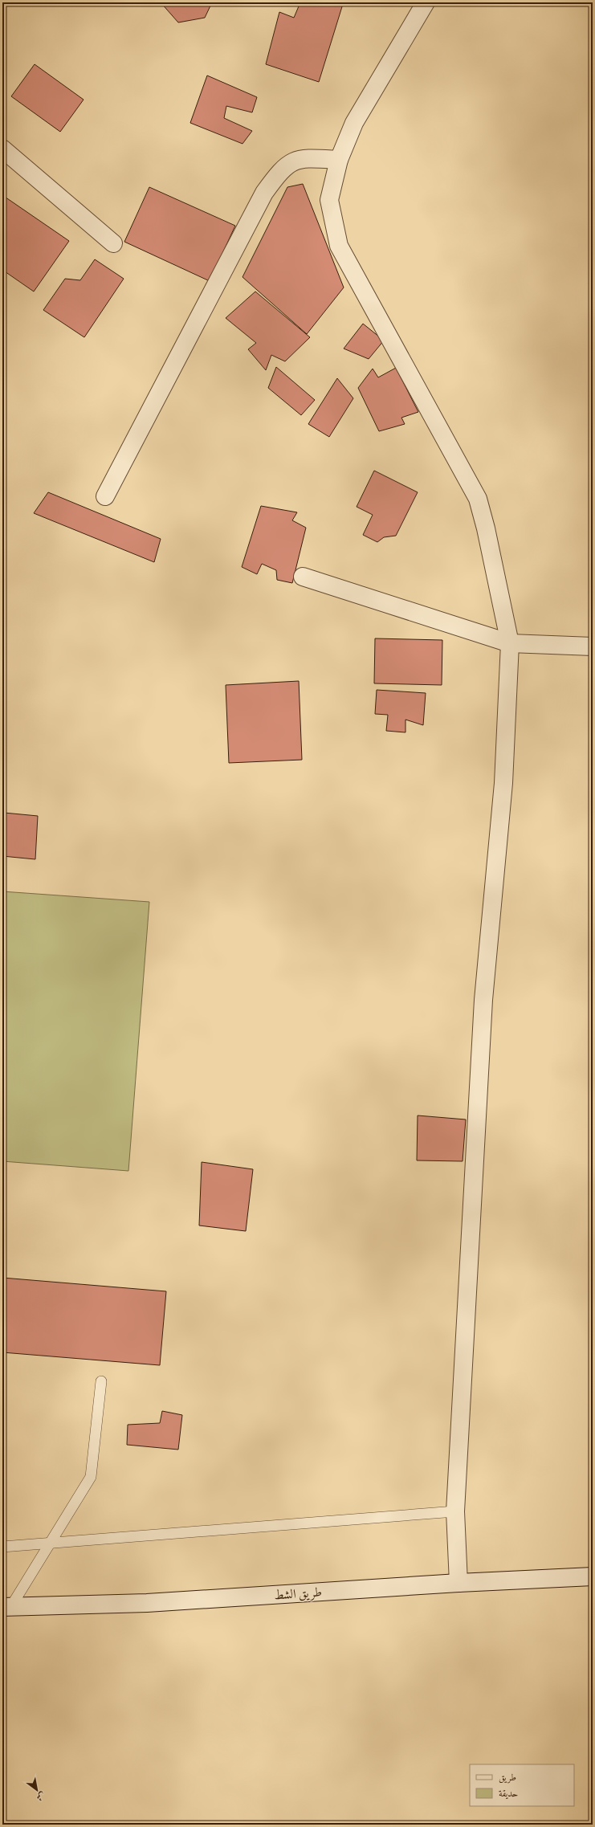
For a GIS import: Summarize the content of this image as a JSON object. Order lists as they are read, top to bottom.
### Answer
{
  "streets": {
    "street": ["طريق الشط"]
  },
  "legend": ["طريق", "حديقة"],
  "north": "bottom right"
}
